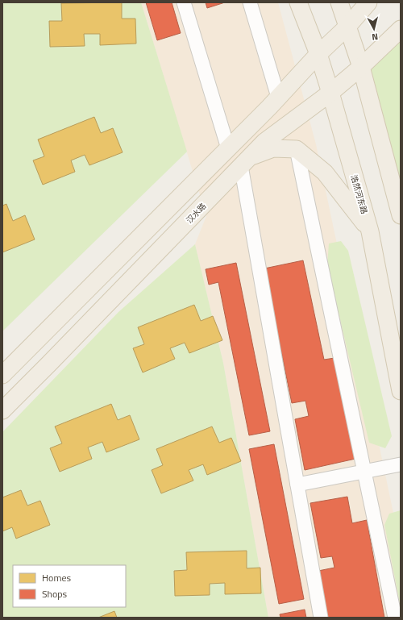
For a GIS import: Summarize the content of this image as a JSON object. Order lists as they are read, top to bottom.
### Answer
{
  "streets": {
    "main road": ["浩然河东路", "汉水路"]
  },
  "crossings": [
    ["浩然河东路", "汉水路"]
  ],
  "legend": ["Homes", "Shops"],
  "north": "bottom"
}
